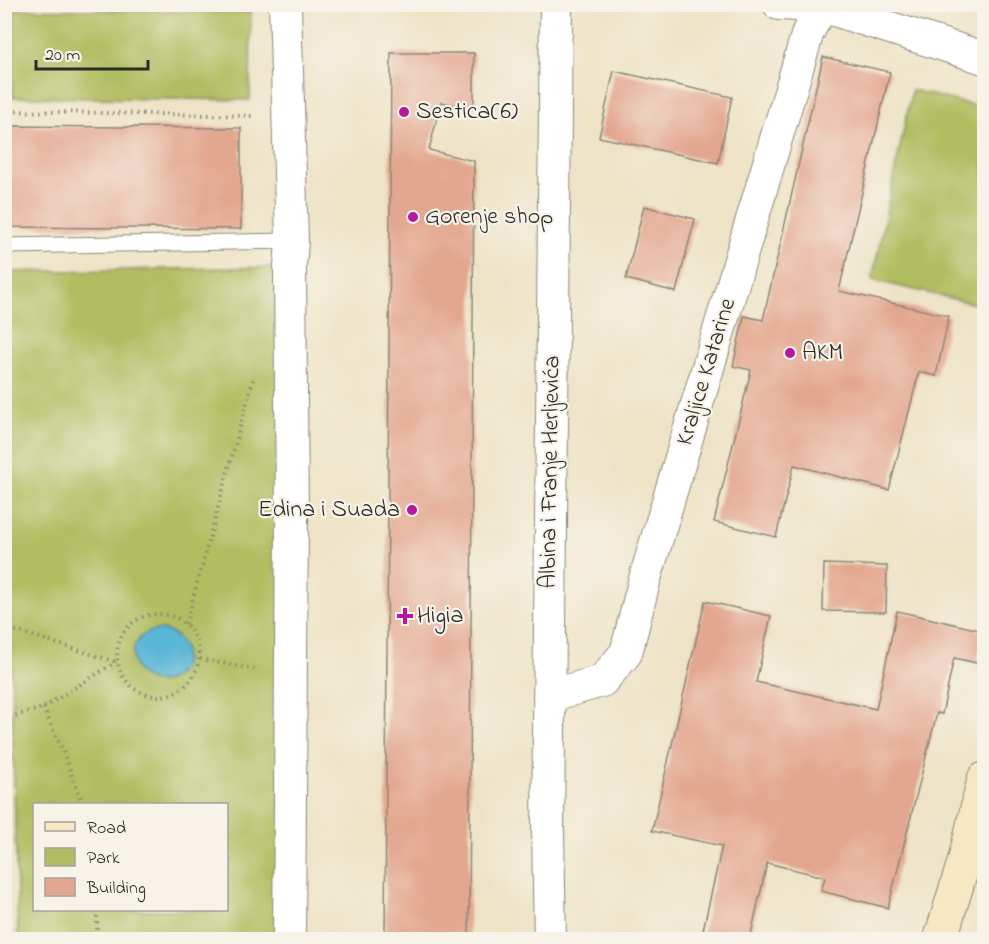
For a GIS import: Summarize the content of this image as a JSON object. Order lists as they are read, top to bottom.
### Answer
{
  "streets": {
    "street": ["Kraljice Katarine", "Albina i Franje Herljevića"]
  },
  "crossings": [
    ["Kraljice Katarine", "Albina i Franje Herljevića"]
  ],
  "places": {
    "other": [
      "Sestica(6)",
      "Gorenje shop",
      "AKM",
      "Edina i Suada"
    ],
    "health": ["Higia"]
  },
  "legend": ["Road", "Park", "Building"],
  "scale_bar": "20 m"
}
